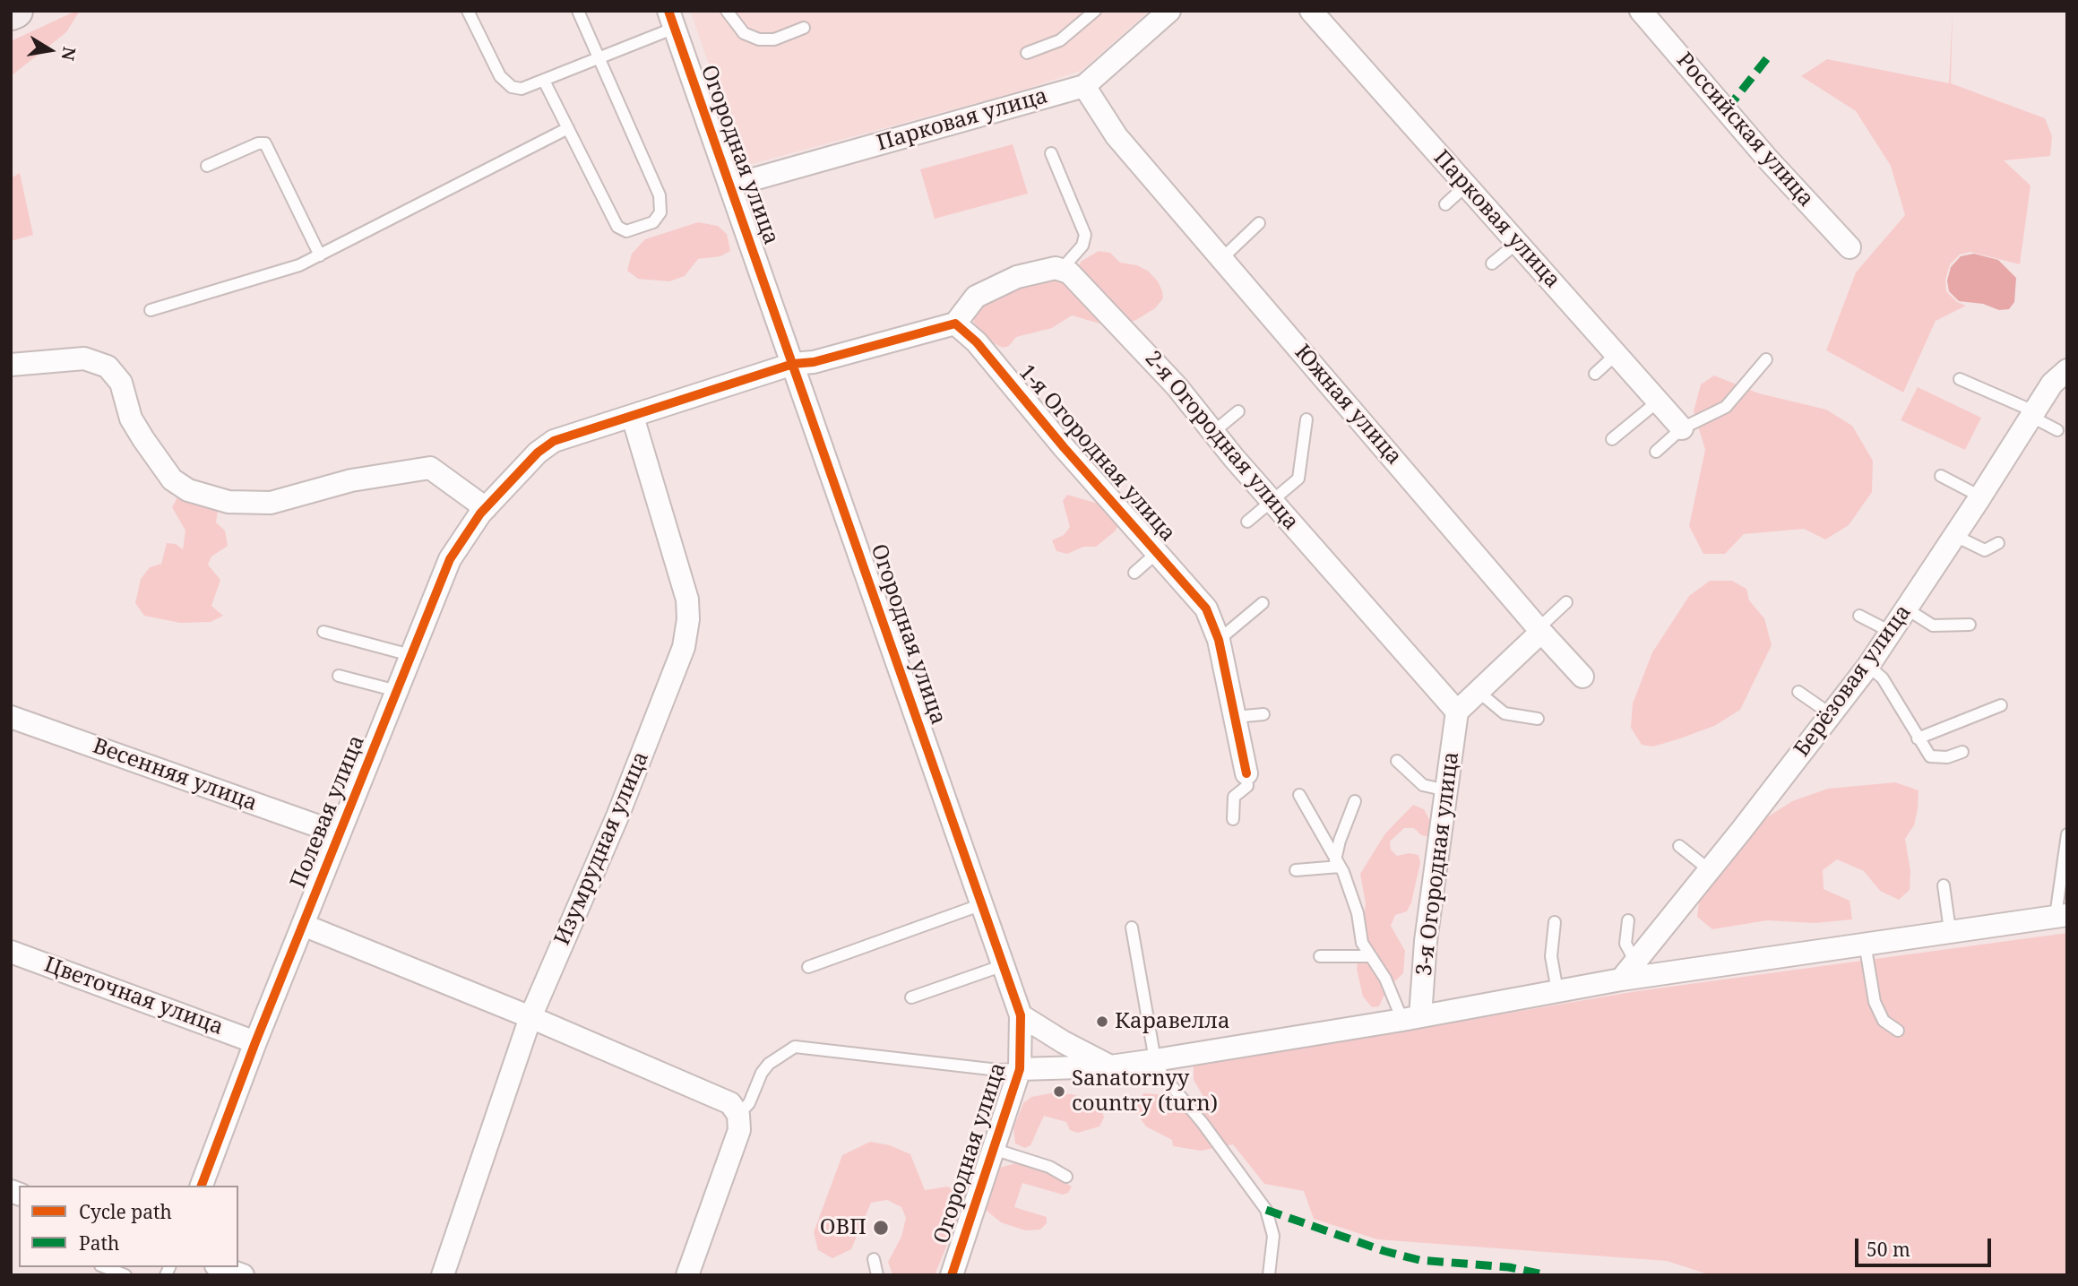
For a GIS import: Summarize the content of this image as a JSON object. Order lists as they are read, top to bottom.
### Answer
{
  "streets": {
    "street": [
      "Парковая улица",
      "Российская улица",
      "Огородная улица",
      "Южная улица",
      "2-я Огородная улица",
      "1-я Огородная улица",
      "Берёзовая улица",
      "Весенняя улица",
      "Полевая улица",
      "Изумрудная улица",
      "3-я Огородная улица",
      "Цветочная улица"
    ]
  },
  "crossings": [
    ["Парковая улица", "Огородная улица"],
    ["Парковая улица", "Южная улица"],
    ["Огородная улица", "Полевая улица"],
    ["2-я Огородная улица", "3-я Огородная улица"],
    ["Весенняя улица", "Полевая улица"],
    ["Полевая улица", "Изумрудная улица"],
    ["Полевая улица", "Цветочная улица"]
  ],
  "places": ["Каравелла", "Sanatornyy country (turn)", "ОВП"],
  "legend": ["Cycle path", "Path"],
  "scale_bar": "50 m",
  "north": "right"
}
